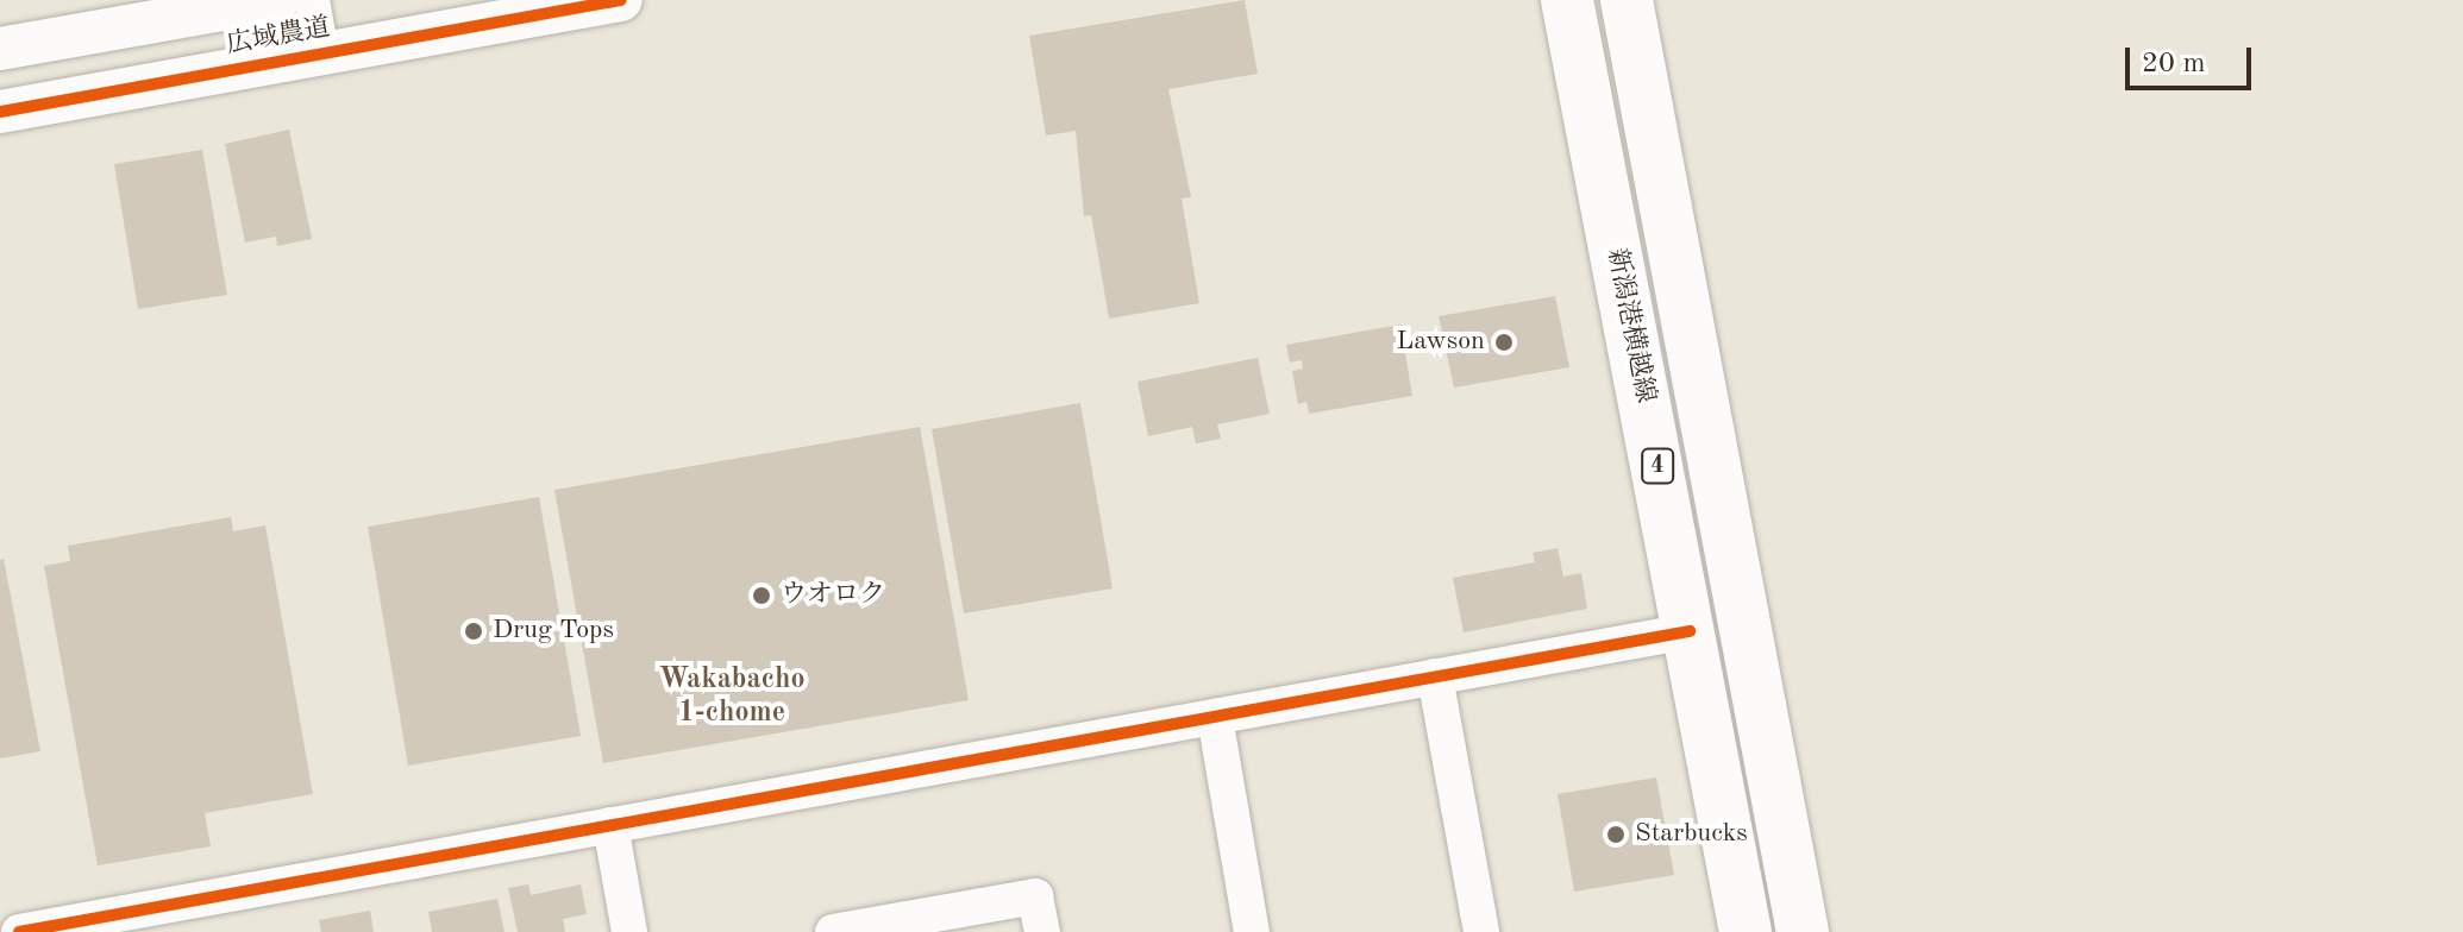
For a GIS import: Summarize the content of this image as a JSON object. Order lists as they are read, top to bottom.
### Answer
{
  "streets": {
    "main road": ["新潟港横越線", "4"],
    "street": ["広域農道"]
  },
  "districts": ["Wakabacho 1-chome"],
  "places": [
    "Lawson",
    "ウオロク",
    "Drug Tops",
    "Starbucks"
  ],
  "scale_bar": "20 m"
}
